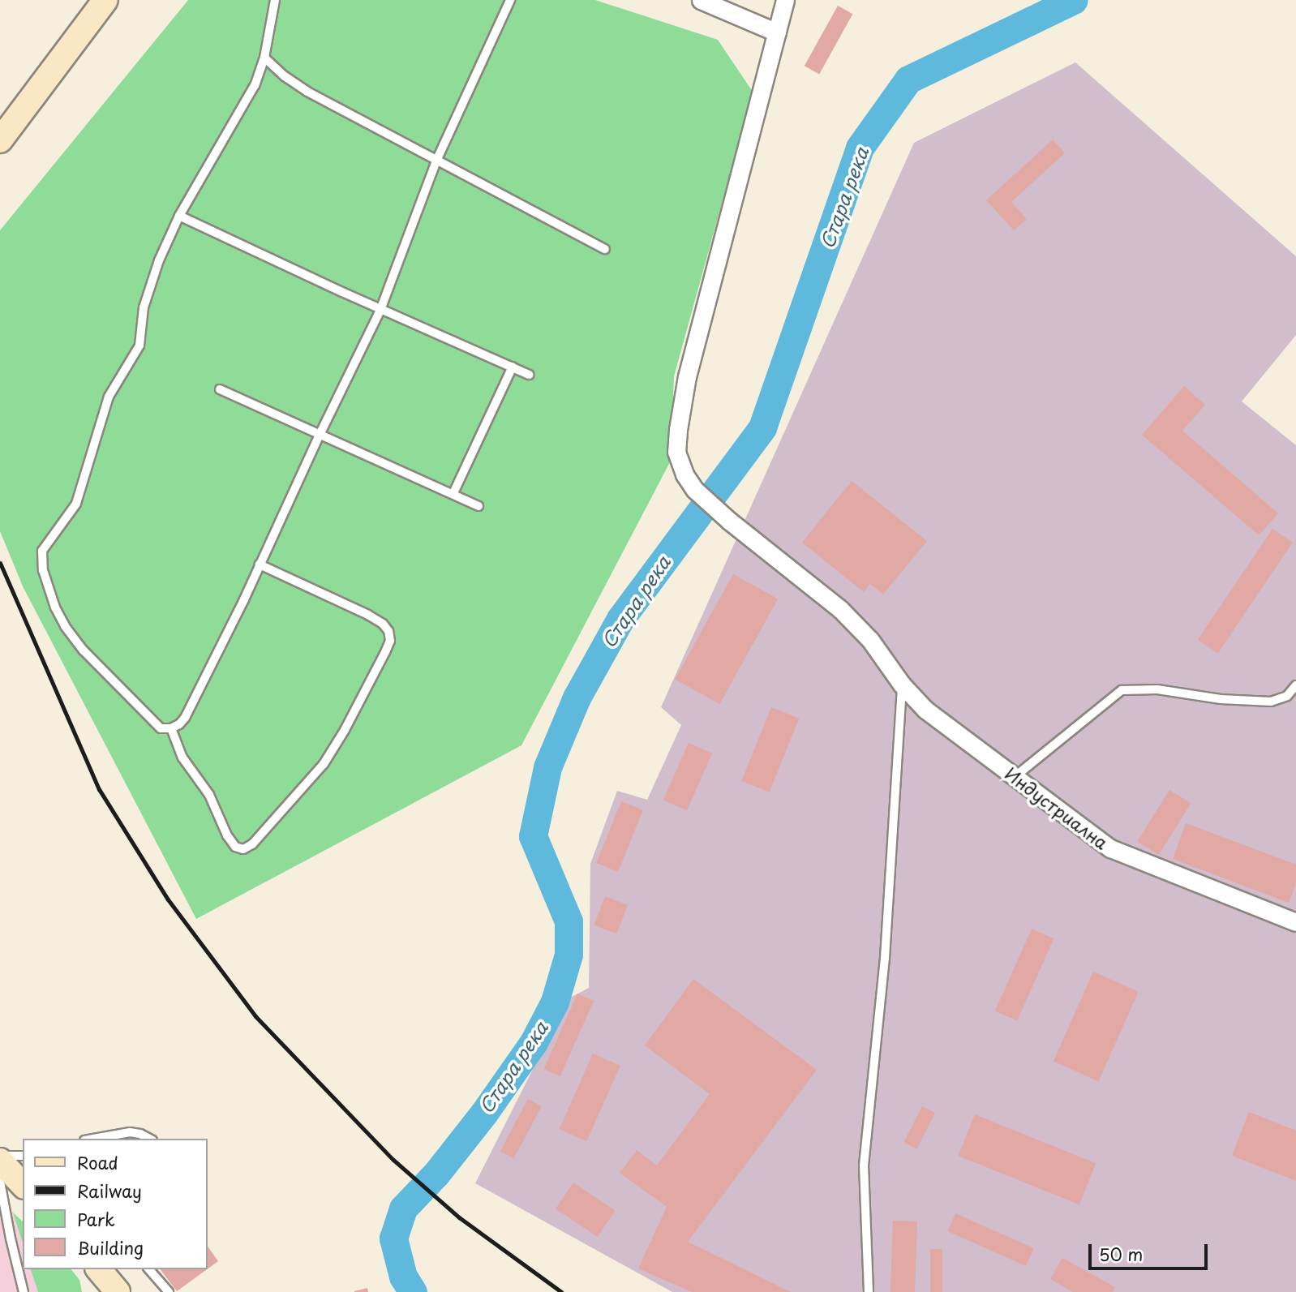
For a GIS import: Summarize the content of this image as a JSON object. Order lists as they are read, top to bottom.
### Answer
{
  "streets": {
    "street": ["Индустриална"]
  },
  "water": ["Стара река"],
  "legend": [
    "Road",
    "Railway",
    "Park",
    "Building"
  ],
  "scale_bar": "50 m"
}
